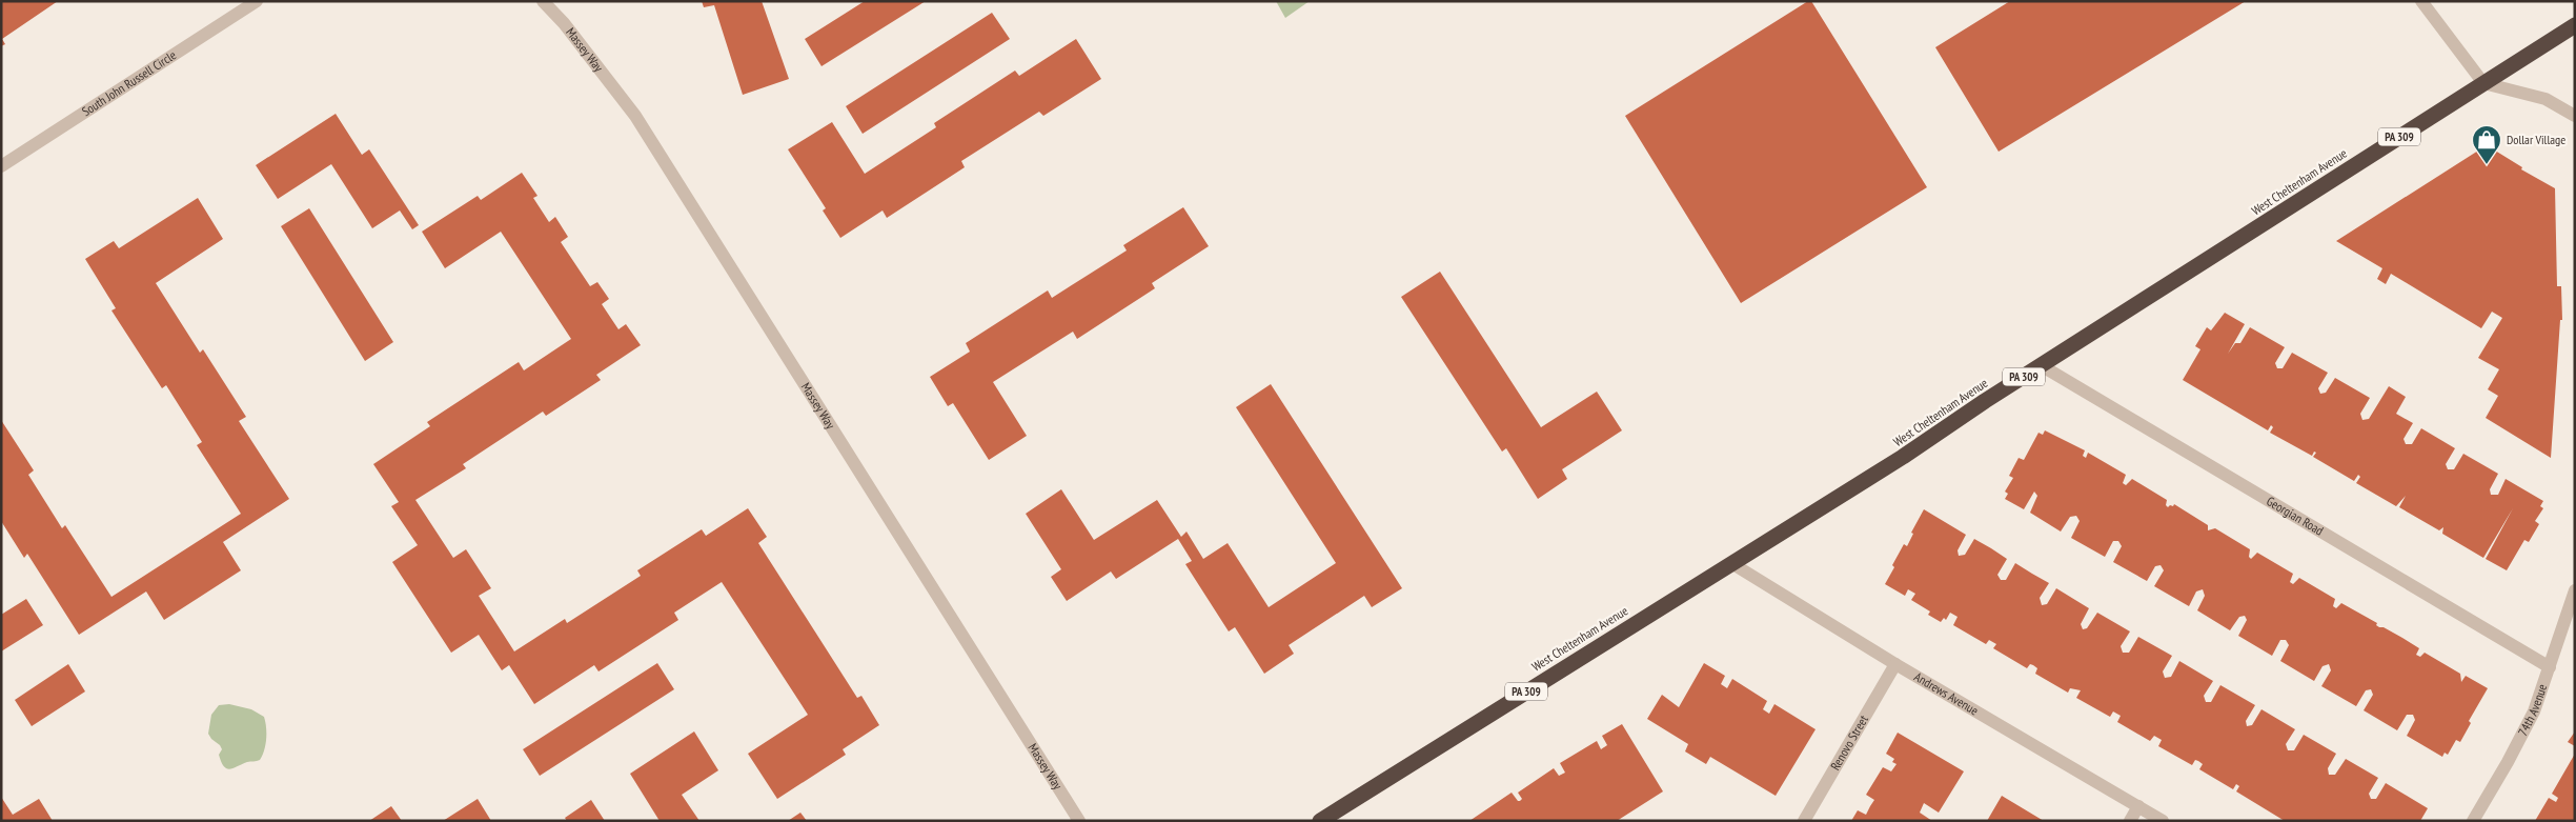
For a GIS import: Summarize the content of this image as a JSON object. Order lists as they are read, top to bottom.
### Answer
{
  "streets": {
    "highway": ["PA 309", "West Cheltenham Avenue"],
    "street": [
      "Massey Way",
      "South John Russell Circle",
      "Georgian Road",
      "Andrews Avenue",
      "74th Avenue",
      "Renovo Street"
    ]
  },
  "crossings": [
    ["West Cheltenham Avenue", "Georgian Road"],
    ["West Cheltenham Avenue", "Andrews Avenue"],
    ["Georgian Road", "74th Avenue"],
    ["Andrews Avenue", "Renovo Street"]
  ],
  "places": {
    "shop": ["Dollar Village"]
  }
}
